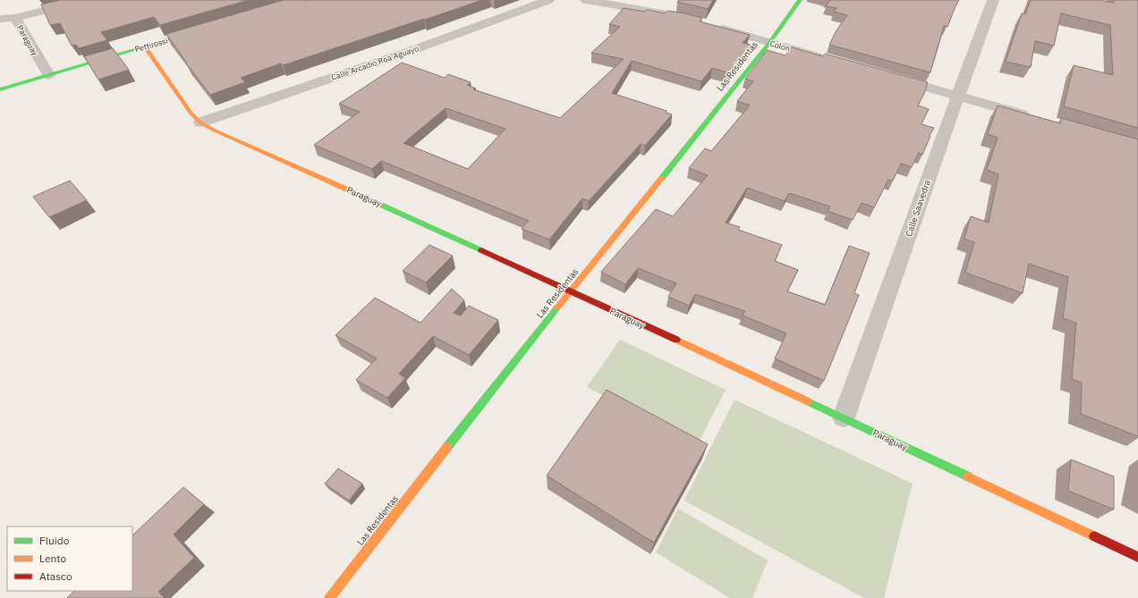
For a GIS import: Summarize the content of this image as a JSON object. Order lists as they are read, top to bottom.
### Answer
{
  "streets": {
    "street": [
      "Paraguay",
      "Pettirossi",
      "Colon",
      "Calle Arcadio Roa Aguayo",
      "Las Residentas",
      "Calle Saavedra"
    ]
  },
  "crossings": [
    ["Paraguay", "Pettirossi"],
    ["Paraguay", "Calle Arcadio Roa Aguayo"],
    ["Paraguay", "Las Residentas"],
    ["Paraguay", "Calle Saavedra"],
    ["Colon", "Las Residentas"]
  ],
  "legend": ["Fluido", "Lento", "Atasco"]
}
